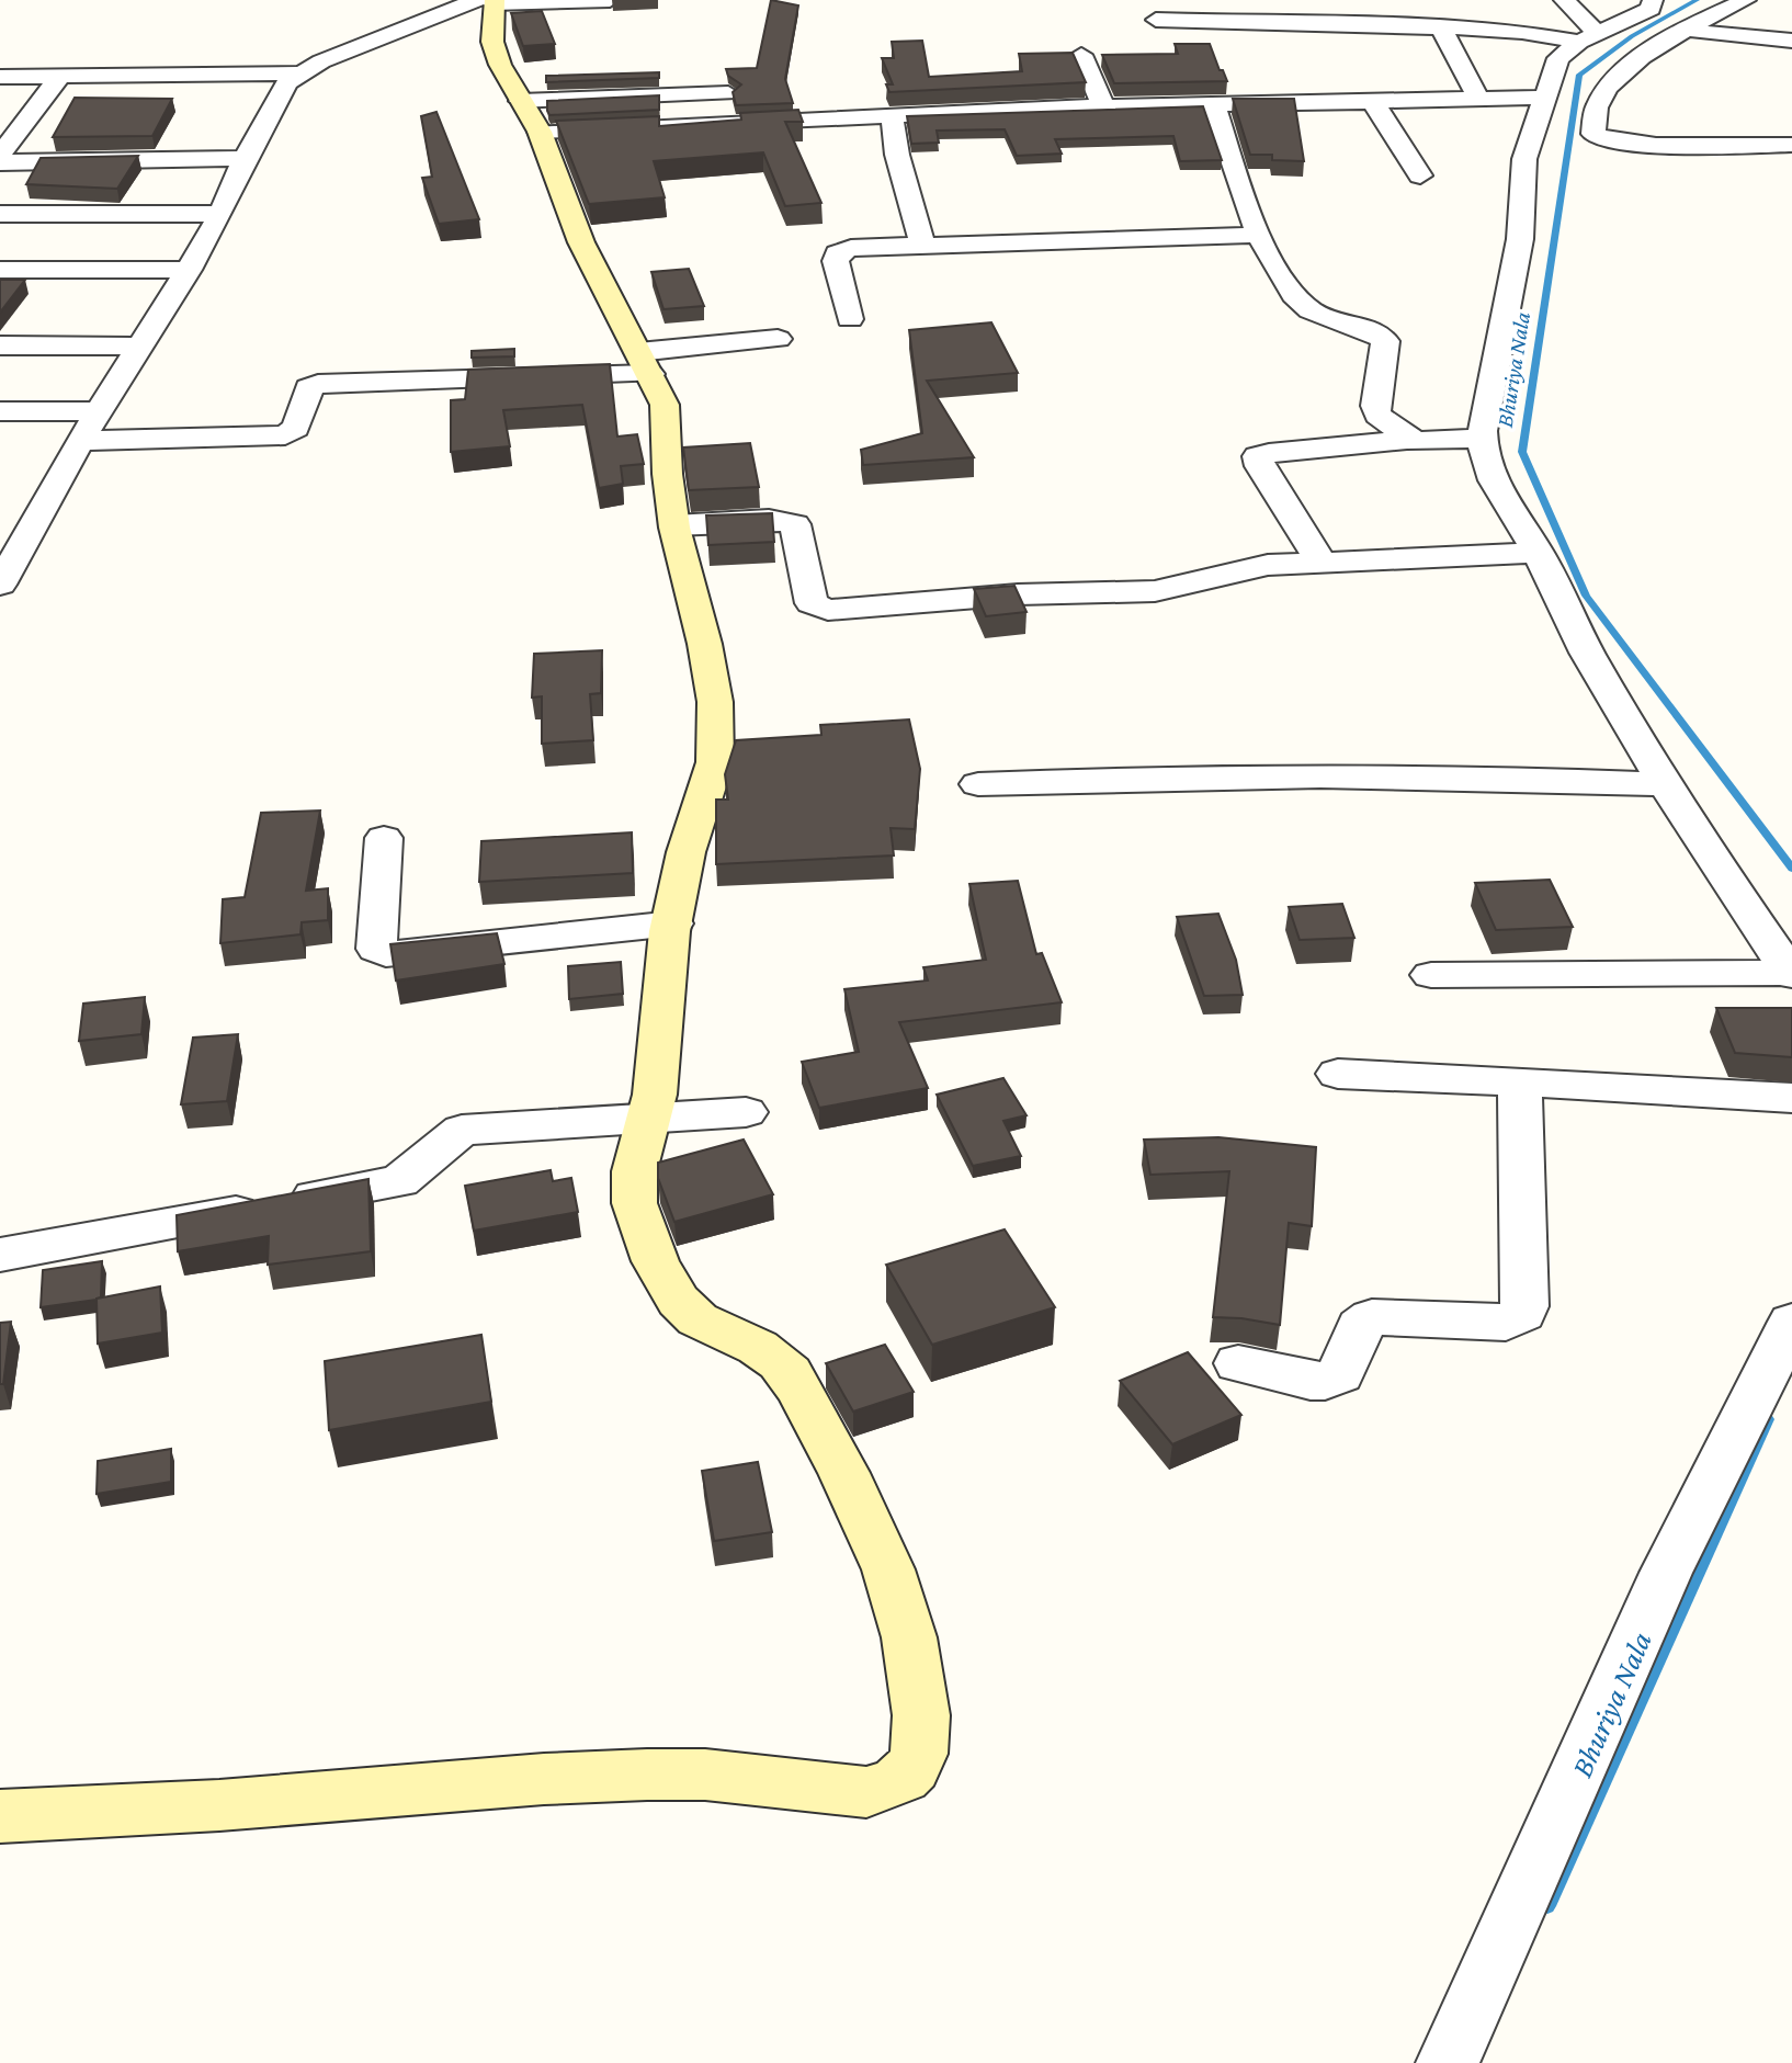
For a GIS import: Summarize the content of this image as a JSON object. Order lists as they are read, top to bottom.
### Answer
{
  "water": ["Bhuriya Nala"]
}
